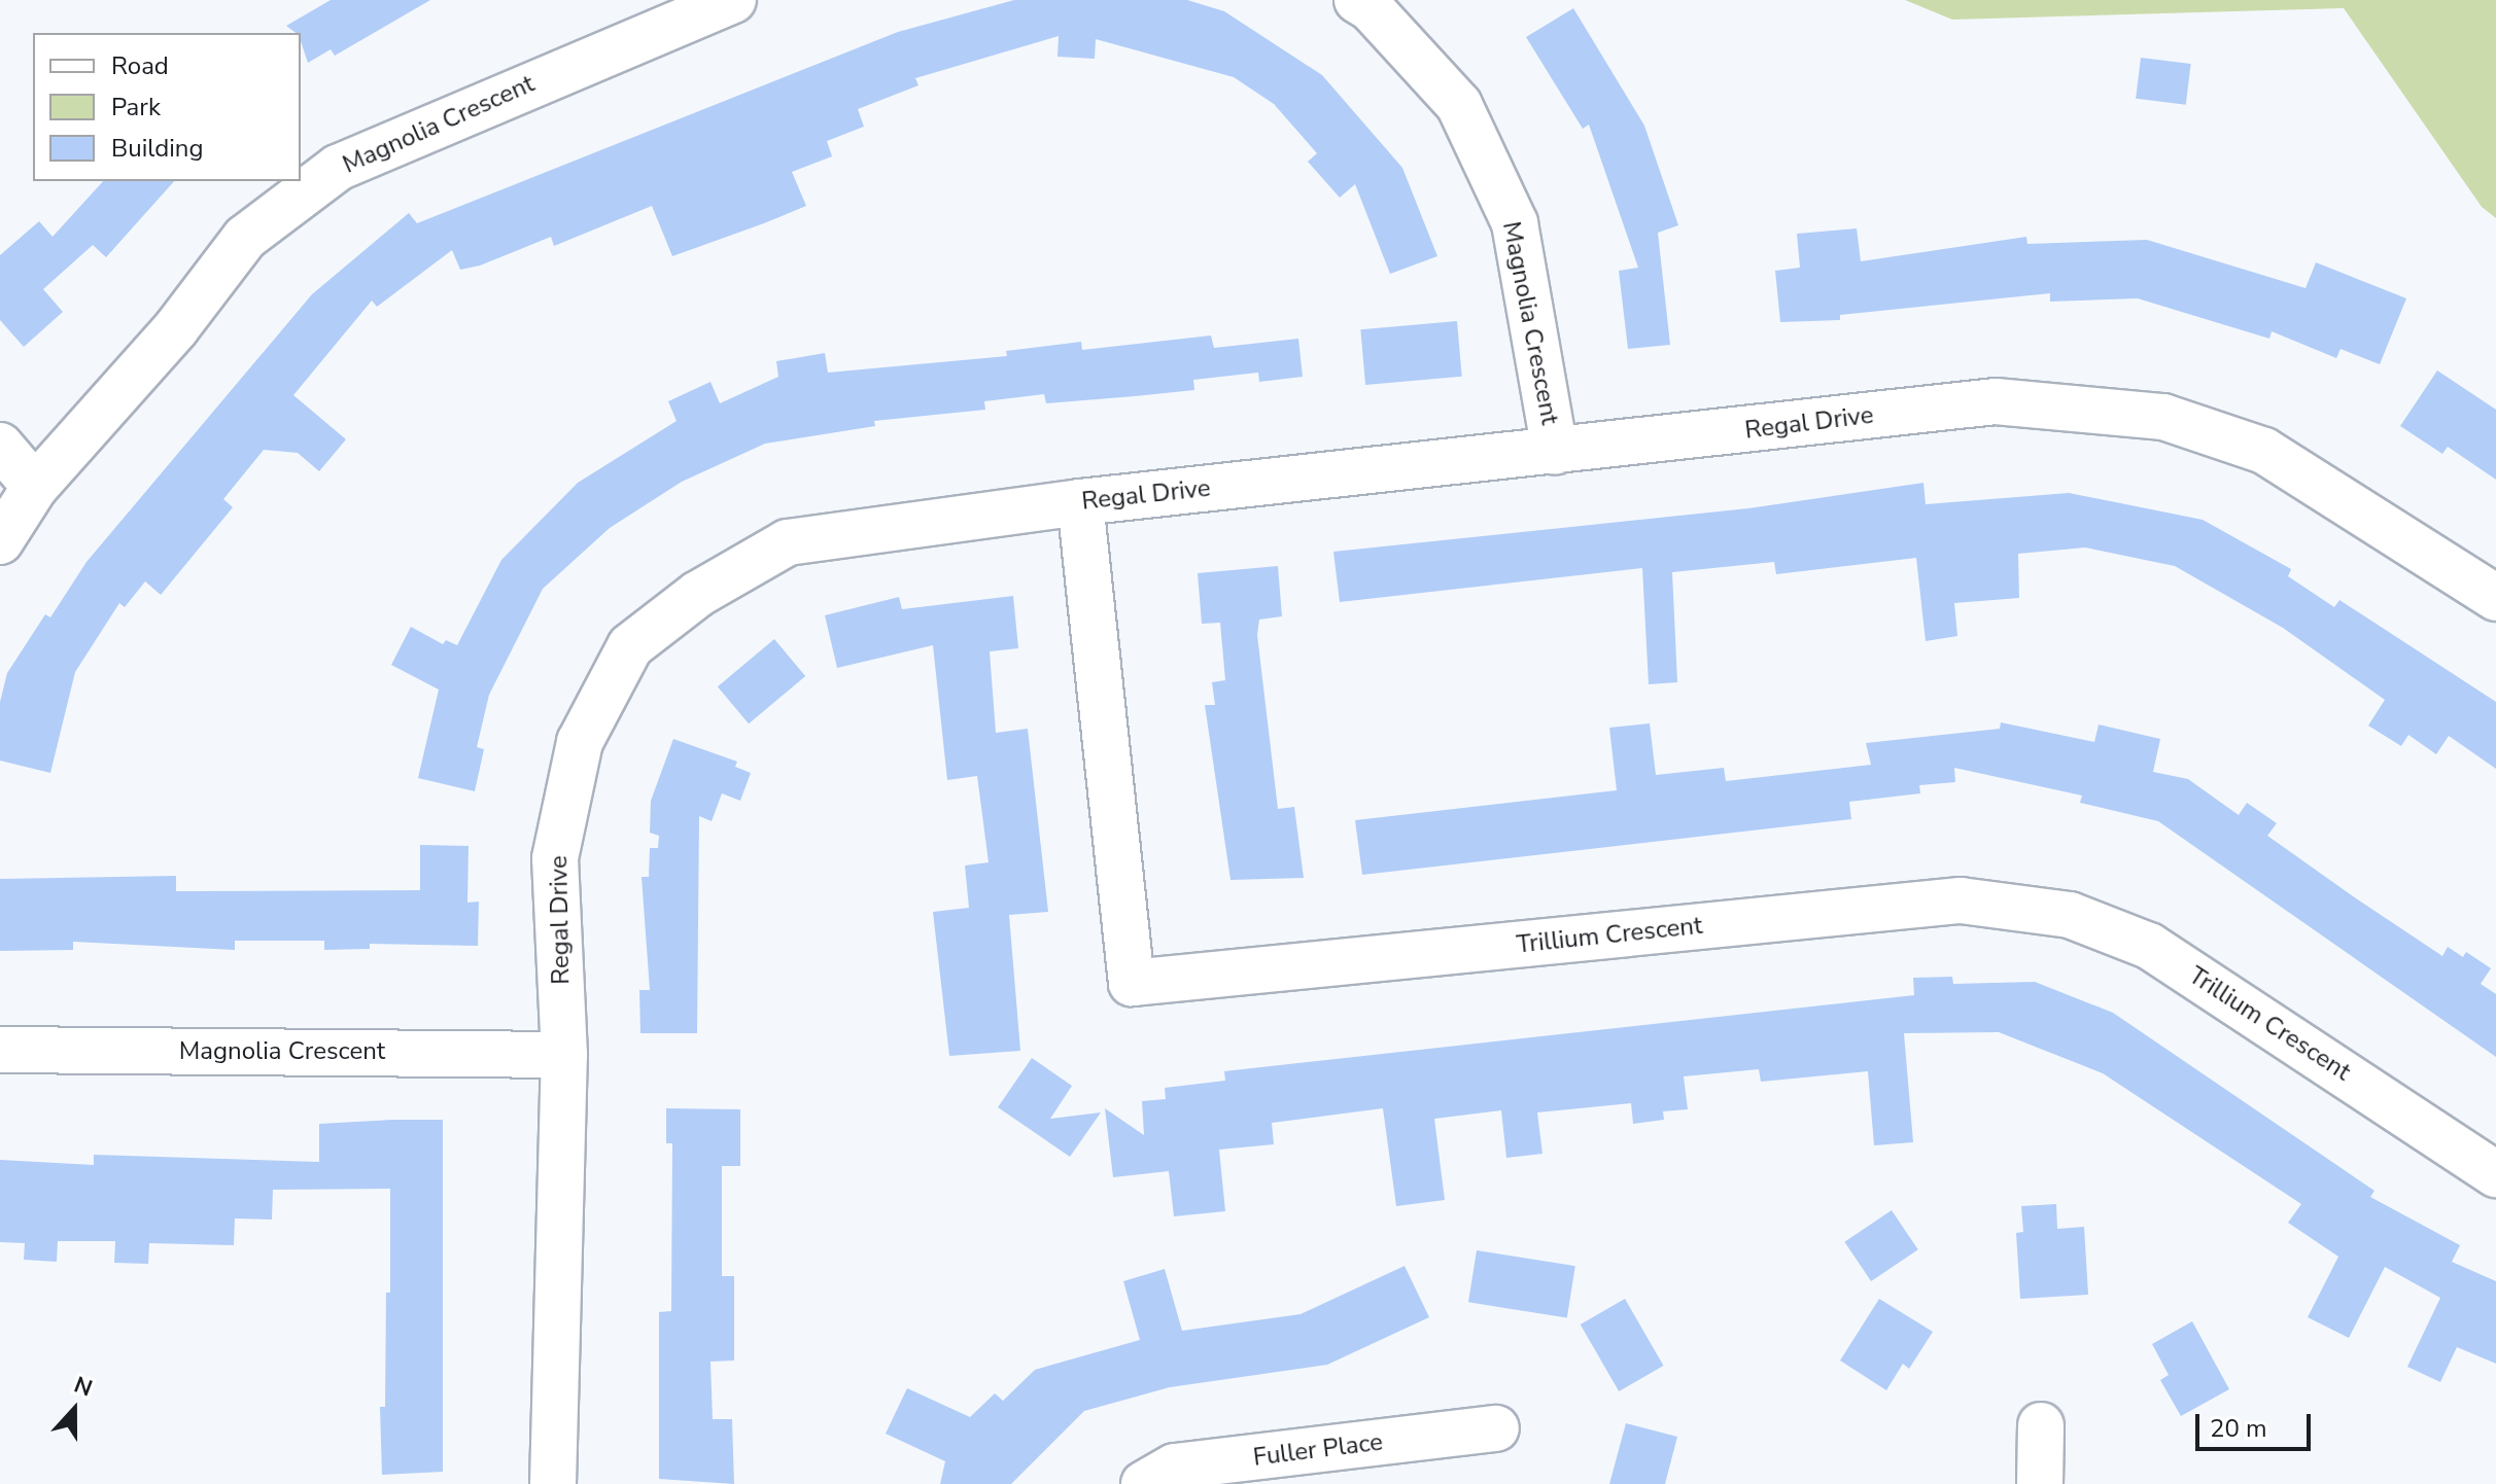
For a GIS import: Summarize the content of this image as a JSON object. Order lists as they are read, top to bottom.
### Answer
{
  "streets": {
    "street": [
      "Magnolia Crescent",
      "Regal Drive",
      "Trillium Crescent",
      "Fuller Place"
    ]
  },
  "crossings": [
    ["Magnolia Crescent", "Regal Drive"],
    ["Regal Drive", "Trillium Crescent"]
  ],
  "legend": ["Road", "Park", "Building"],
  "scale_bar": "20 m",
  "north": "top"
}
